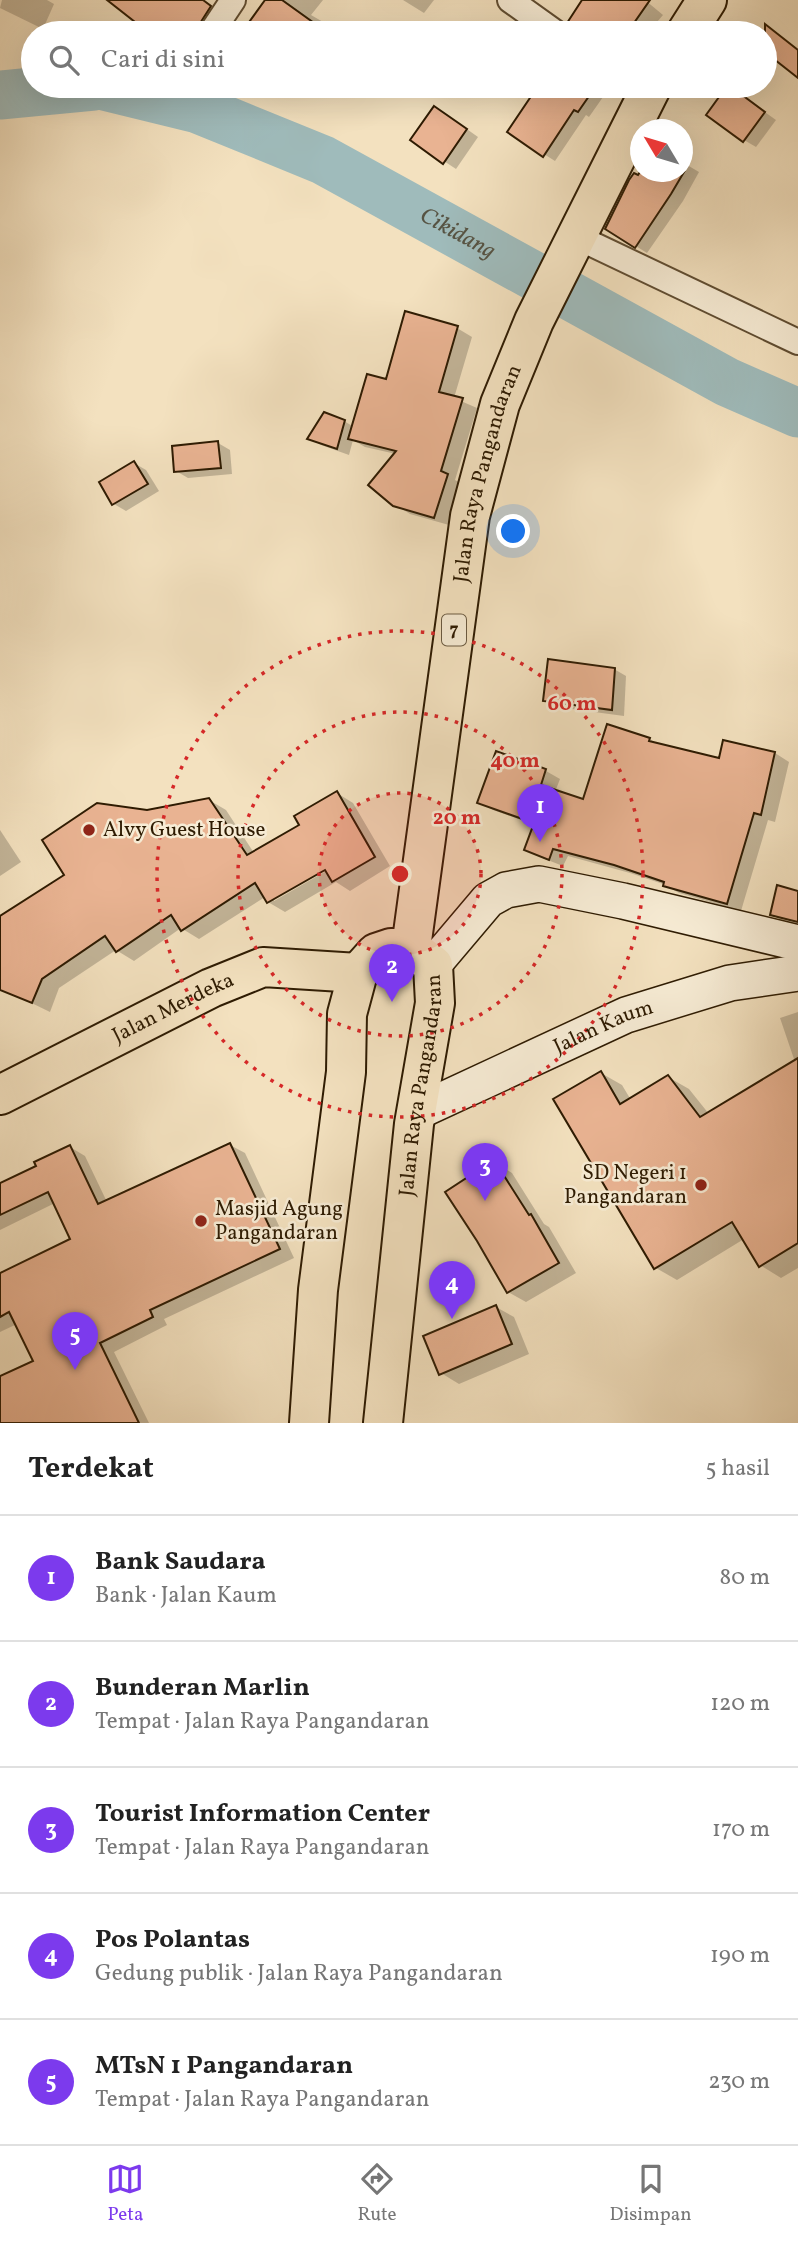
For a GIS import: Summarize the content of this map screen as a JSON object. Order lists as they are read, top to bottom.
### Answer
{
  "streets": {
    "highway": ["Jalan Raya Pangandaran", "7", "Jalan Merdeka"],
    "street": ["Jalan Kaum"]
  },
  "crossings": [
    ["Jalan Raya Pangandaran", "Jalan Kaum"]
  ],
  "water": ["Cikidang"],
  "places": ["Alvy Guest House", "SD Negeri 1 Pangandaran", "Masjid Agung Pangandaran"],
  "north": "top left",
  "page": {
    "search": "Cari di sini",
    "pins": [
      "1",
      "2",
      "3",
      "4",
      "5"
    ],
    "heading": ["Terdekat", "5 hasil"],
    "list": [
      {
        "mark": "1",
        "name": "Bank Saudara",
        "note": "Bank · Jalan Kaum",
        "value": "80 m"
      },
      {
        "mark": "2",
        "name": "Bunderan Marlin",
        "note": "Tempat · Jalan Raya Pangandaran",
        "value": "120 m"
      },
      {
        "mark": "3",
        "name": "Tourist Information Center",
        "note": "Tempat · Jalan Raya Pangandaran",
        "value": "170 m"
      },
      {
        "mark": "4",
        "name": "Pos Polantas",
        "note": "Gedung publik · Jalan Raya Pangandaran",
        "value": "190 m"
      },
      {
        "mark": "5",
        "name": "MTsN 1 Pangandaran",
        "note": "Tempat · Jalan Raya Pangandaran",
        "value": "230 m"
      }
    ],
    "nav": ["Peta", "Rute", "Disimpan"]
  },
  "rings": ["60 m", "40 m", "20 m"]
}
